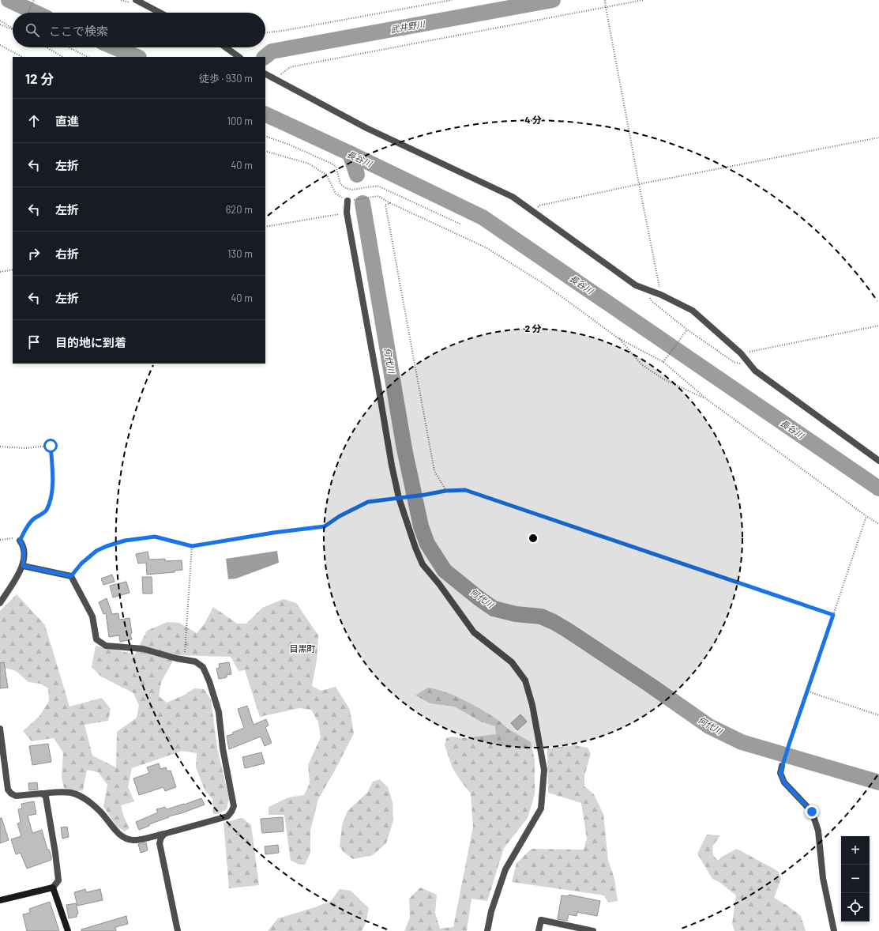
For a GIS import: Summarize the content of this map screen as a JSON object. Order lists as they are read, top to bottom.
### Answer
{
  "districts": ["目黒町"],
  "water": ["武井野川", "長谷川", "何代川"],
  "page": {
    "search": "ここで検索",
    "heading": ["12 分", "徒歩 · 930 m"],
    "list": [
      ["直進", "100 m"],
      ["左折", "40 m"],
      ["左折", "620 m"],
      ["右折", "130 m"],
      ["左折", "40 m"],
      "目的地に到着"
    ],
    "map_buttons": ["+", "−"]
  },
  "rings": ["4 分", "2 分"]
}
